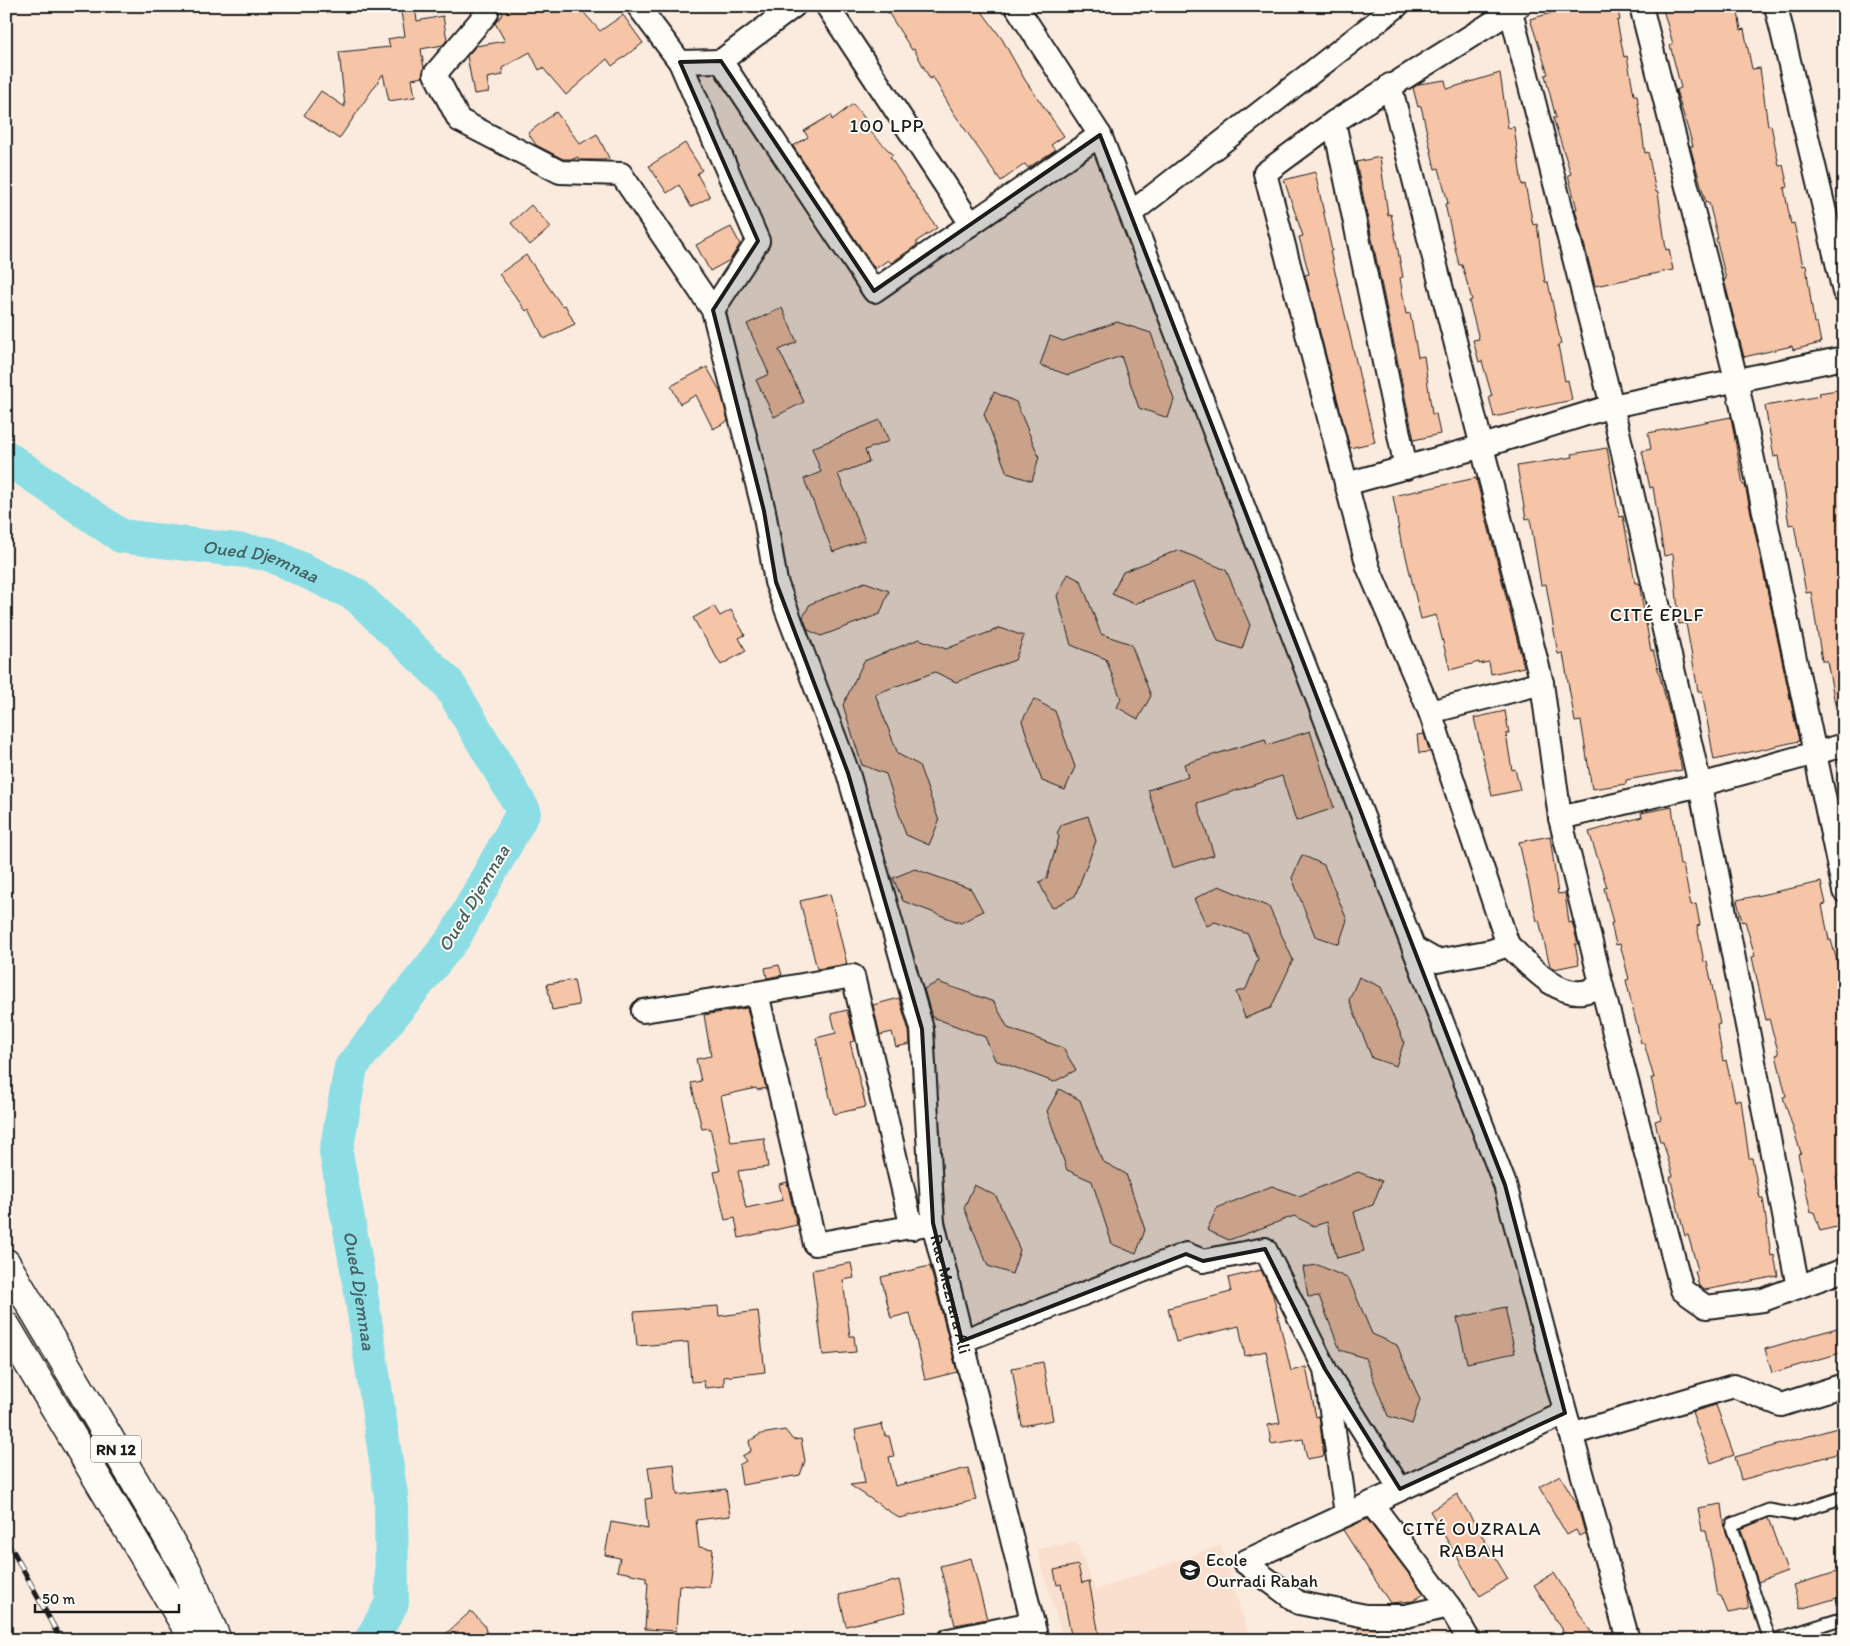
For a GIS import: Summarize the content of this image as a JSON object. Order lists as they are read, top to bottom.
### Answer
{
  "streets": {
    "main road": ["RN 12"],
    "street": ["Rue Mezrara Ali"]
  },
  "districts": ["100 LPP", "CITÉ EPLF", "CITÉ OUZRALA RABAH"],
  "water": ["Oued Djemnaa"],
  "places": {
    "school or university": ["Ecole Ourradi Rabah"]
  },
  "scale_bar": "50 m"
}
